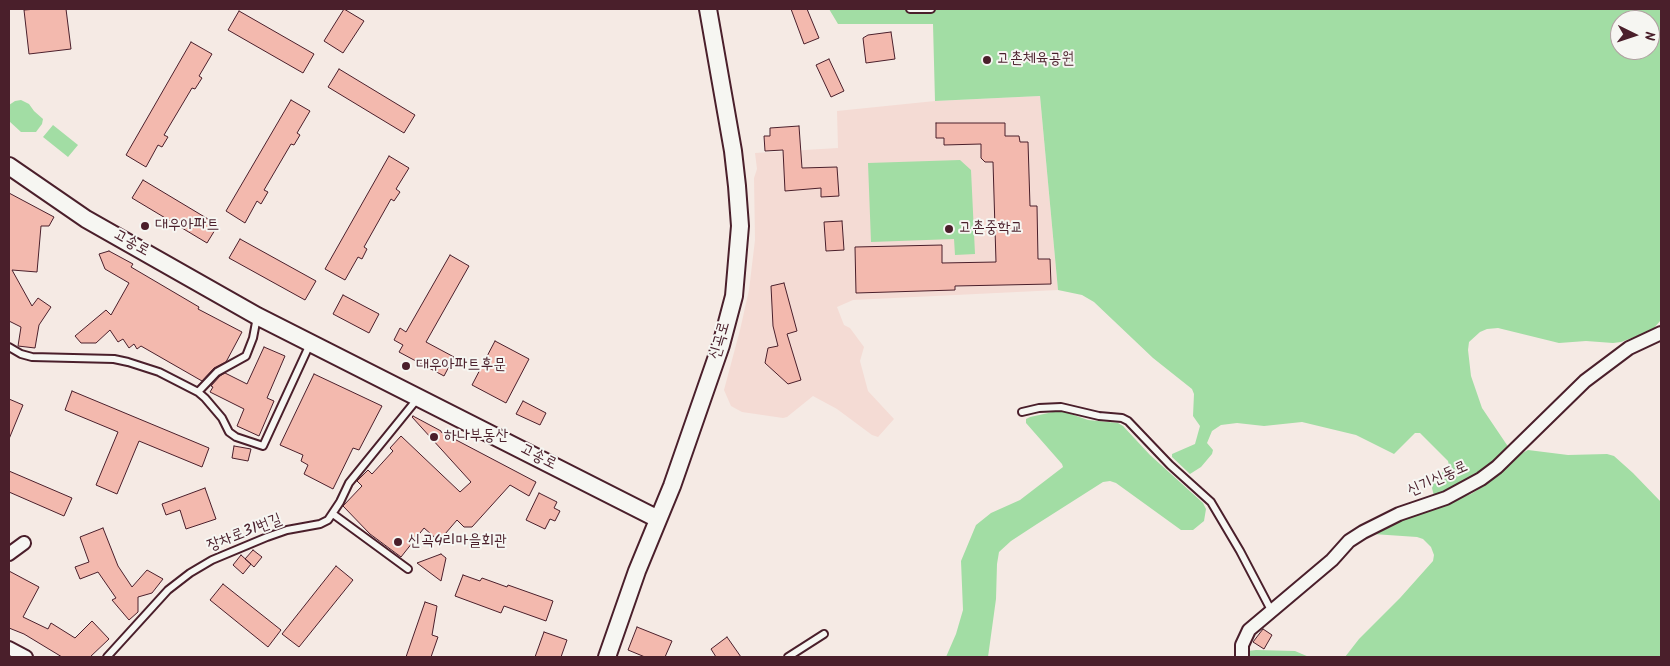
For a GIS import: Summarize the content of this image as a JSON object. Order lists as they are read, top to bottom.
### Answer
{
  "streets": {
    "street": ["고송로", "신곡로", "신기신동로"],
    "lane": ["장차로31번길"]
  },
  "crossings": [
    ["고송로", "신곡로"]
  ],
  "places": [
    "고촌체육공원",
    "대우아파트",
    "고촌중학교",
    "대우아파트후문",
    "하나부동산",
    "신곡4리마을회관"
  ],
  "north": "right"
}
